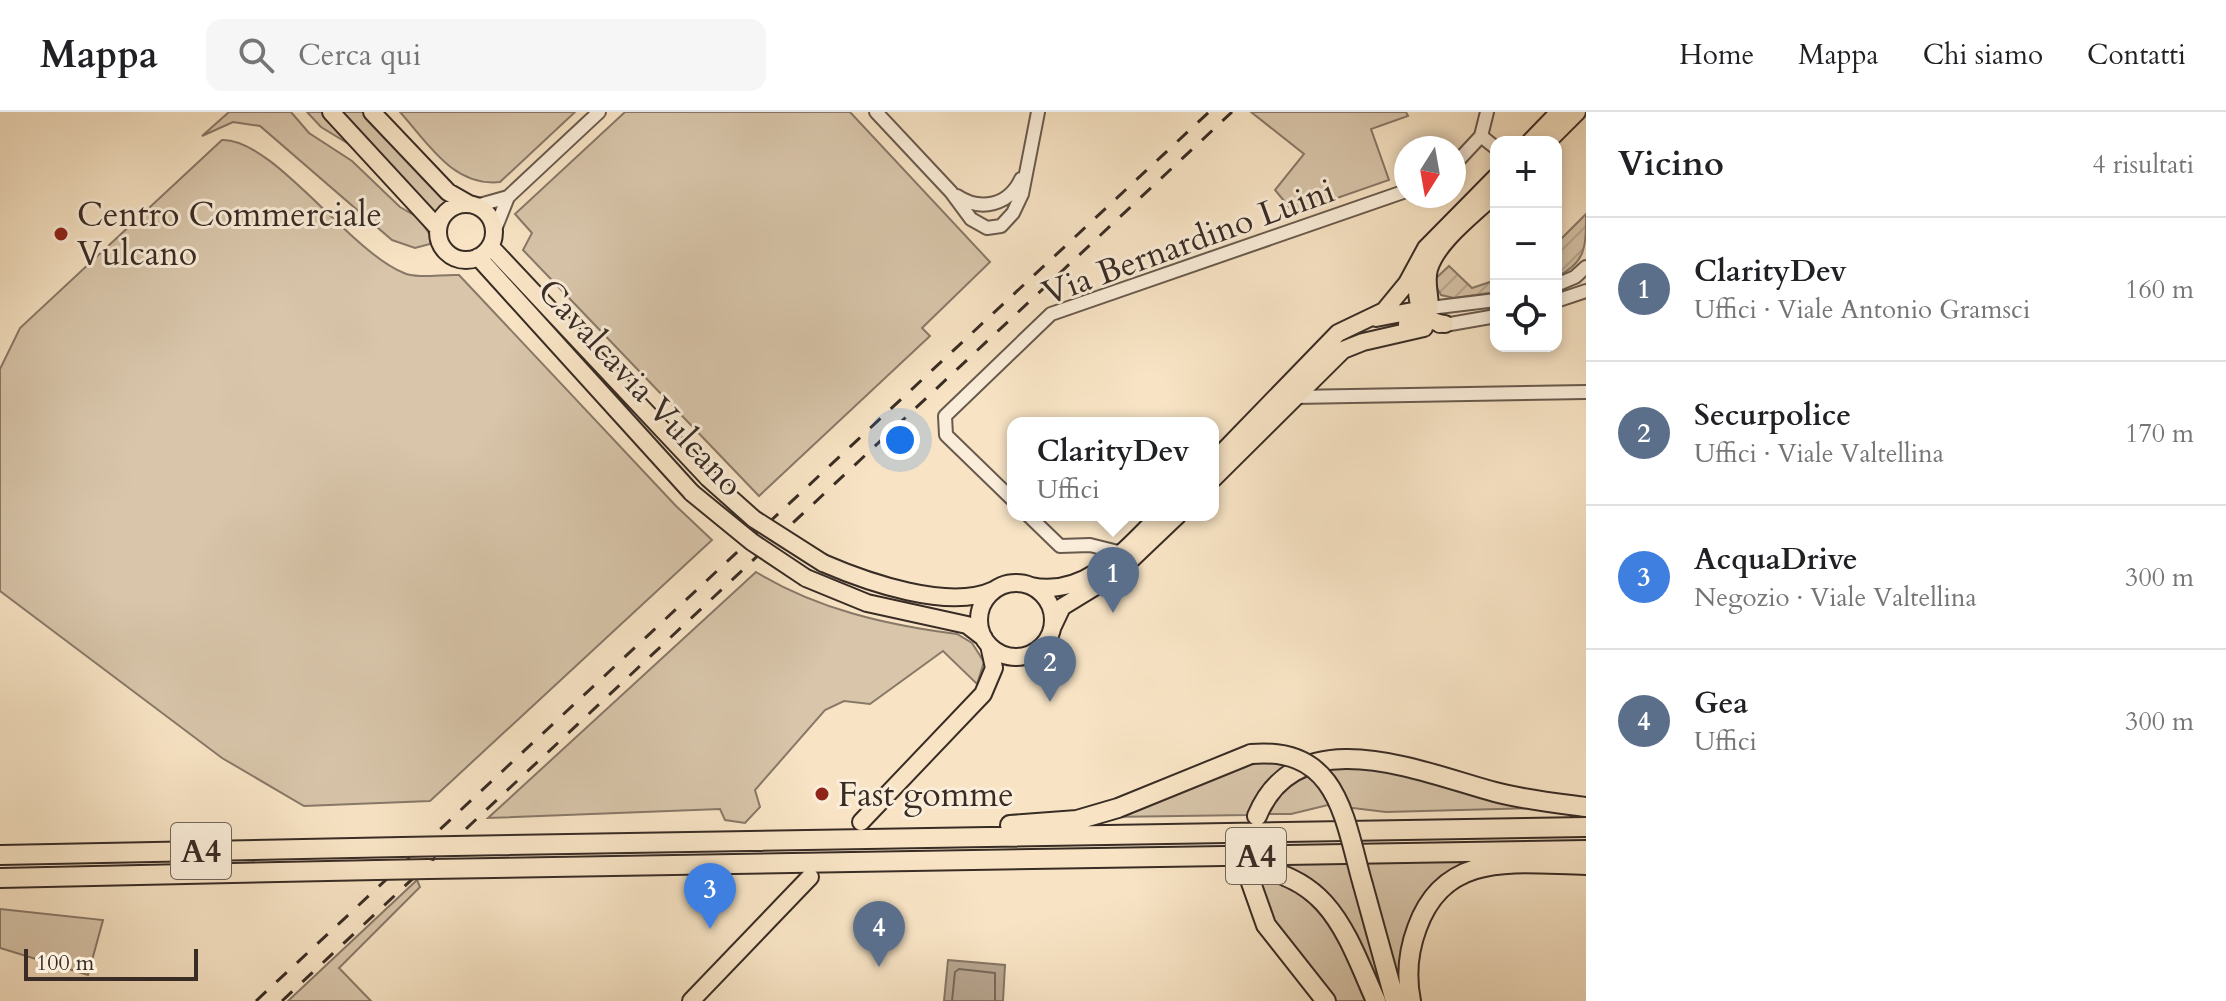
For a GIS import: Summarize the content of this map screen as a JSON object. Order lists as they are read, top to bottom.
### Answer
{
  "streets": {
    "highway": ["A4"],
    "main road": ["Cavalcavia Vulcano"],
    "street": ["Via Bernardino Luini"]
  },
  "places": ["Centro Commerciale Vulcano", "Fast gomme"],
  "scale_bar": "100 m",
  "north": "bottom",
  "page": {
    "header": "Mappa",
    "search": "Cerca qui",
    "nav": [
      "Home",
      "Mappa",
      "Chi siamo",
      "Contatti"
    ],
    "heading": ["Vicino", "4 risultati"],
    "map_buttons": ["+", "−"],
    "list": [
      {
        "mark": "1",
        "name": "ClarityDev",
        "note": "Uffici · Viale Antonio Gramsci",
        "value": "160 m"
      },
      {
        "mark": "2",
        "name": "Securpolice",
        "note": "Uffici · Viale Valtellina",
        "value": "170 m"
      },
      {
        "mark": "3",
        "name": "AcquaDrive",
        "note": "Negozio · Viale Valtellina",
        "value": "300 m"
      },
      {
        "mark": "4",
        "name": "Gea",
        "note": "Uffici",
        "value": "300 m"
      }
    ],
    "popup": ["ClarityDev", "Uffici"],
    "pins": [
      "1",
      "2",
      "3",
      "4"
    ],
    "scale": "100 m"
  }
}
